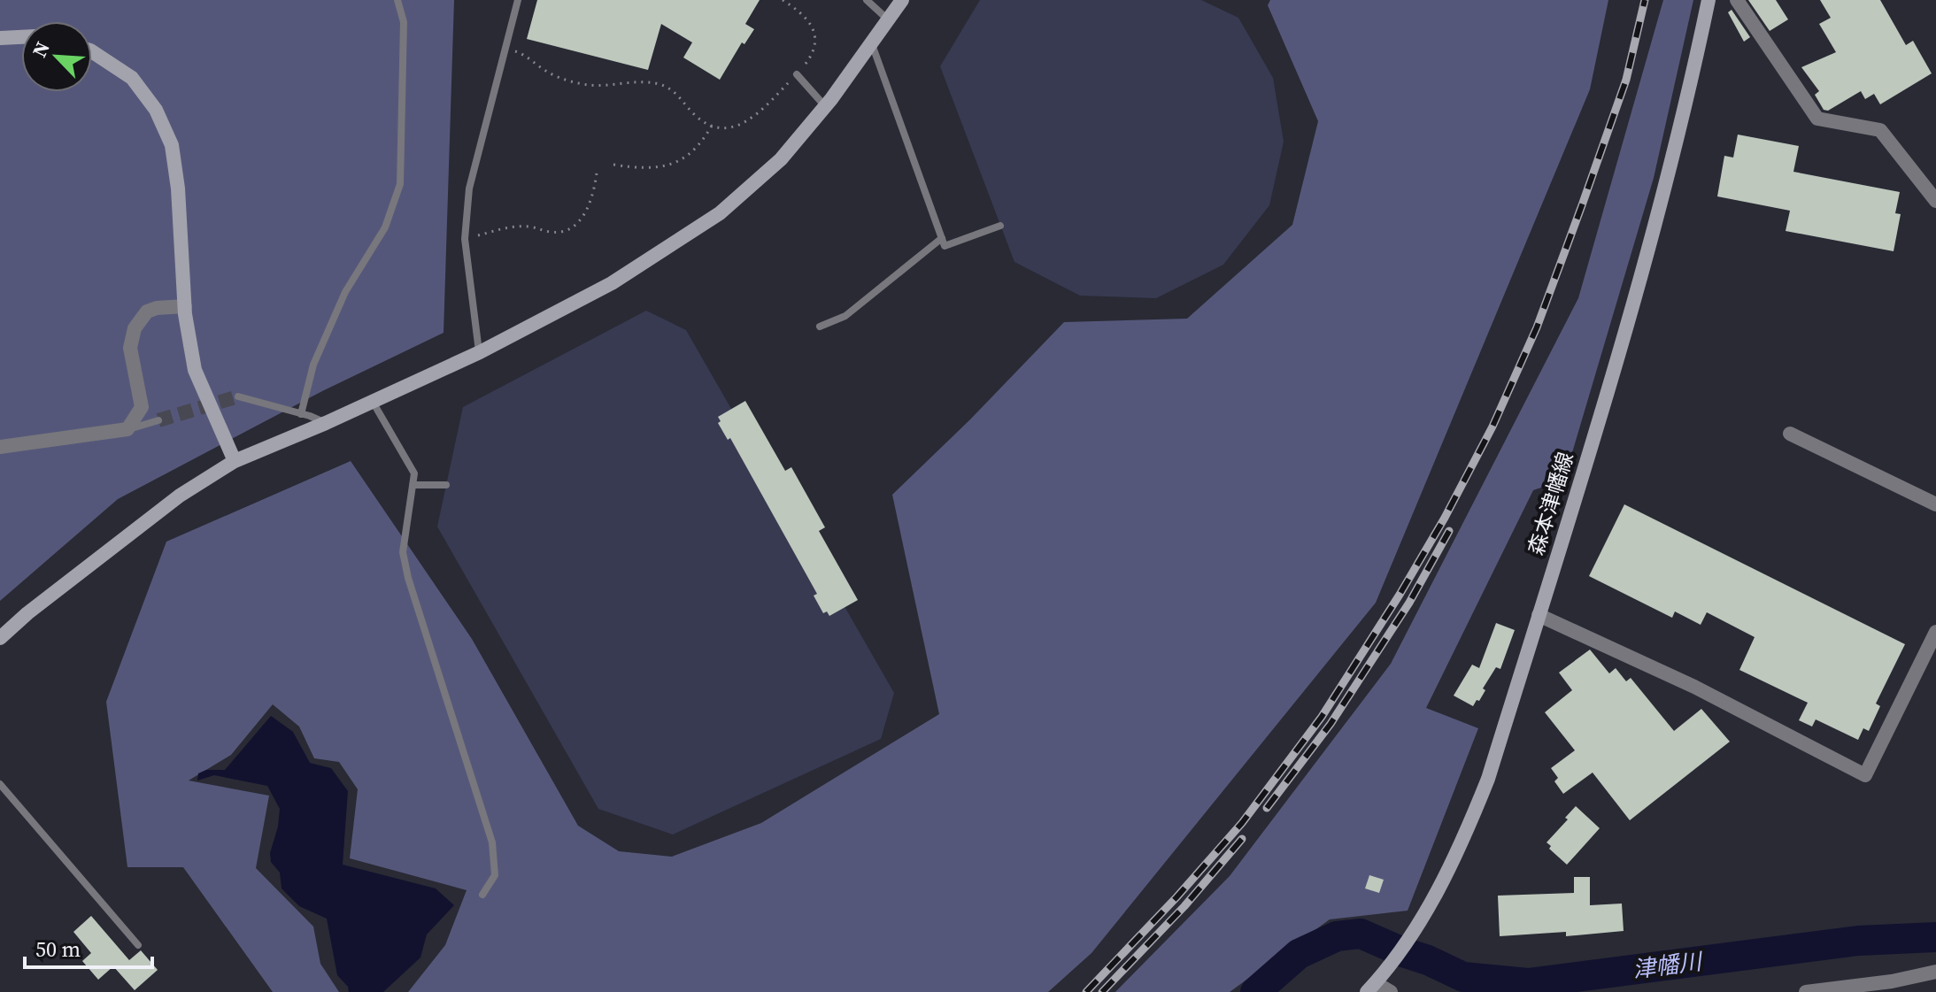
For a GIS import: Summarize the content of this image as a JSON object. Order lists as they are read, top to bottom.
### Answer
{
  "streets": {
    "street": ["森本津幡線"]
  },
  "water": ["津幡川"],
  "scale_bar": "50 m",
  "north": "top left"
}
